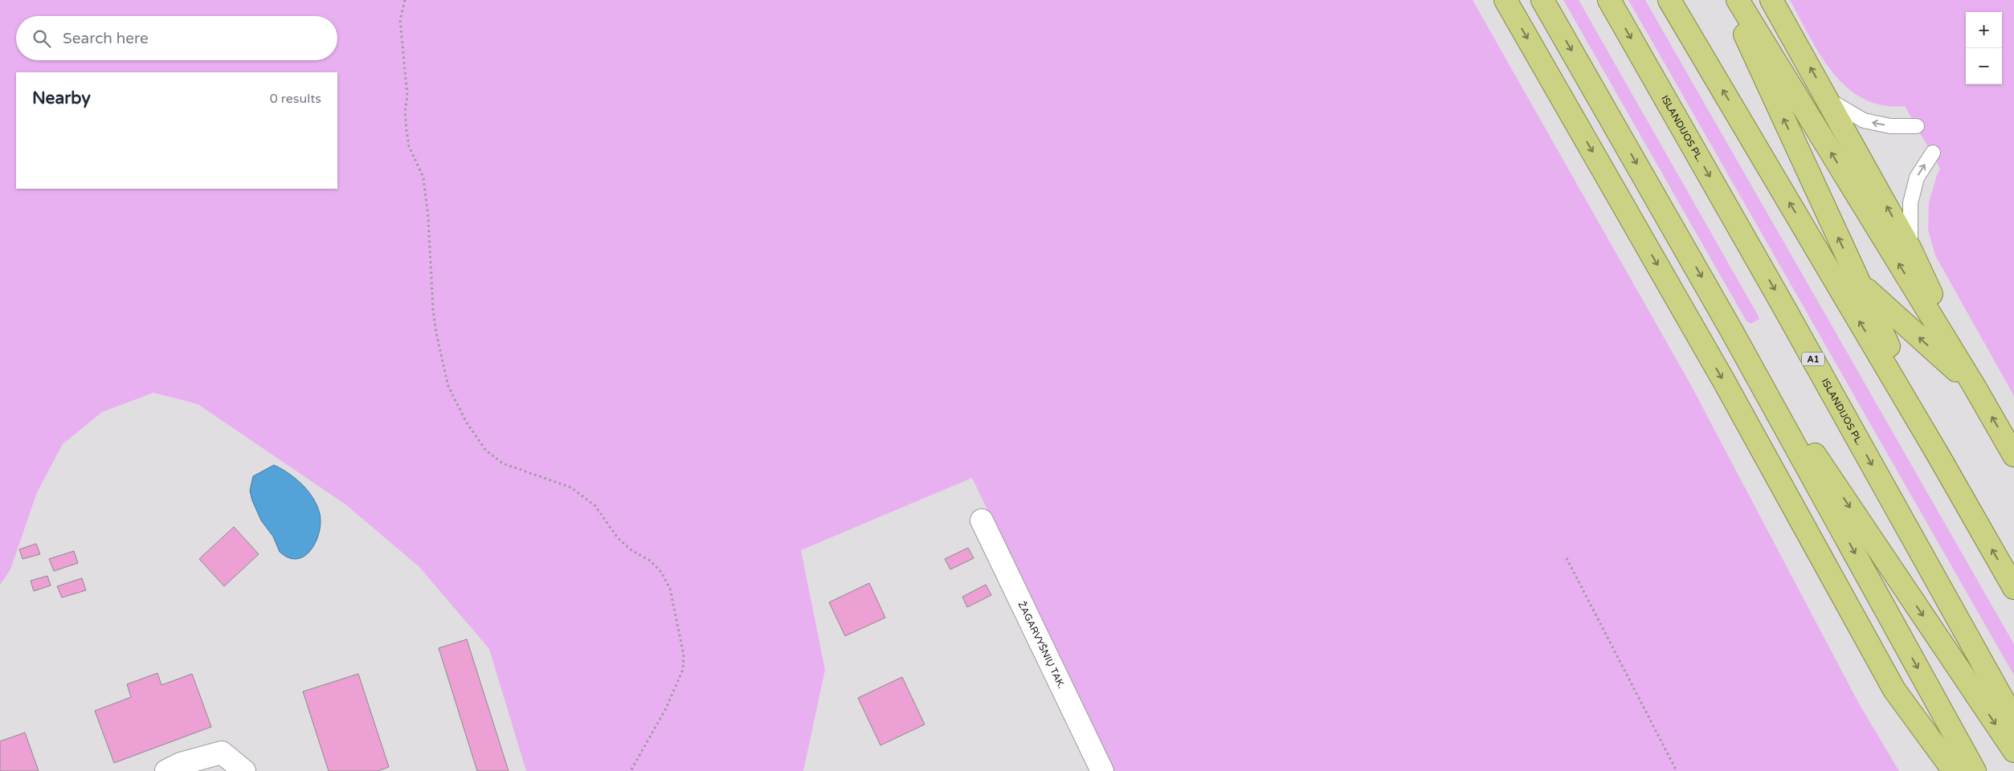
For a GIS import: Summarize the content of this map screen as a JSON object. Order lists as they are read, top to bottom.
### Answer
{
  "streets": {
    "highway": ["ISLANDIJOS PL.", "A1"],
    "street": ["ŽAGARVYŠNIŲ TAK."]
  },
  "page": {
    "map_buttons": ["+", "−"],
    "search": "Search here",
    "heading": ["Nearby", "0 results"]
  }
}
